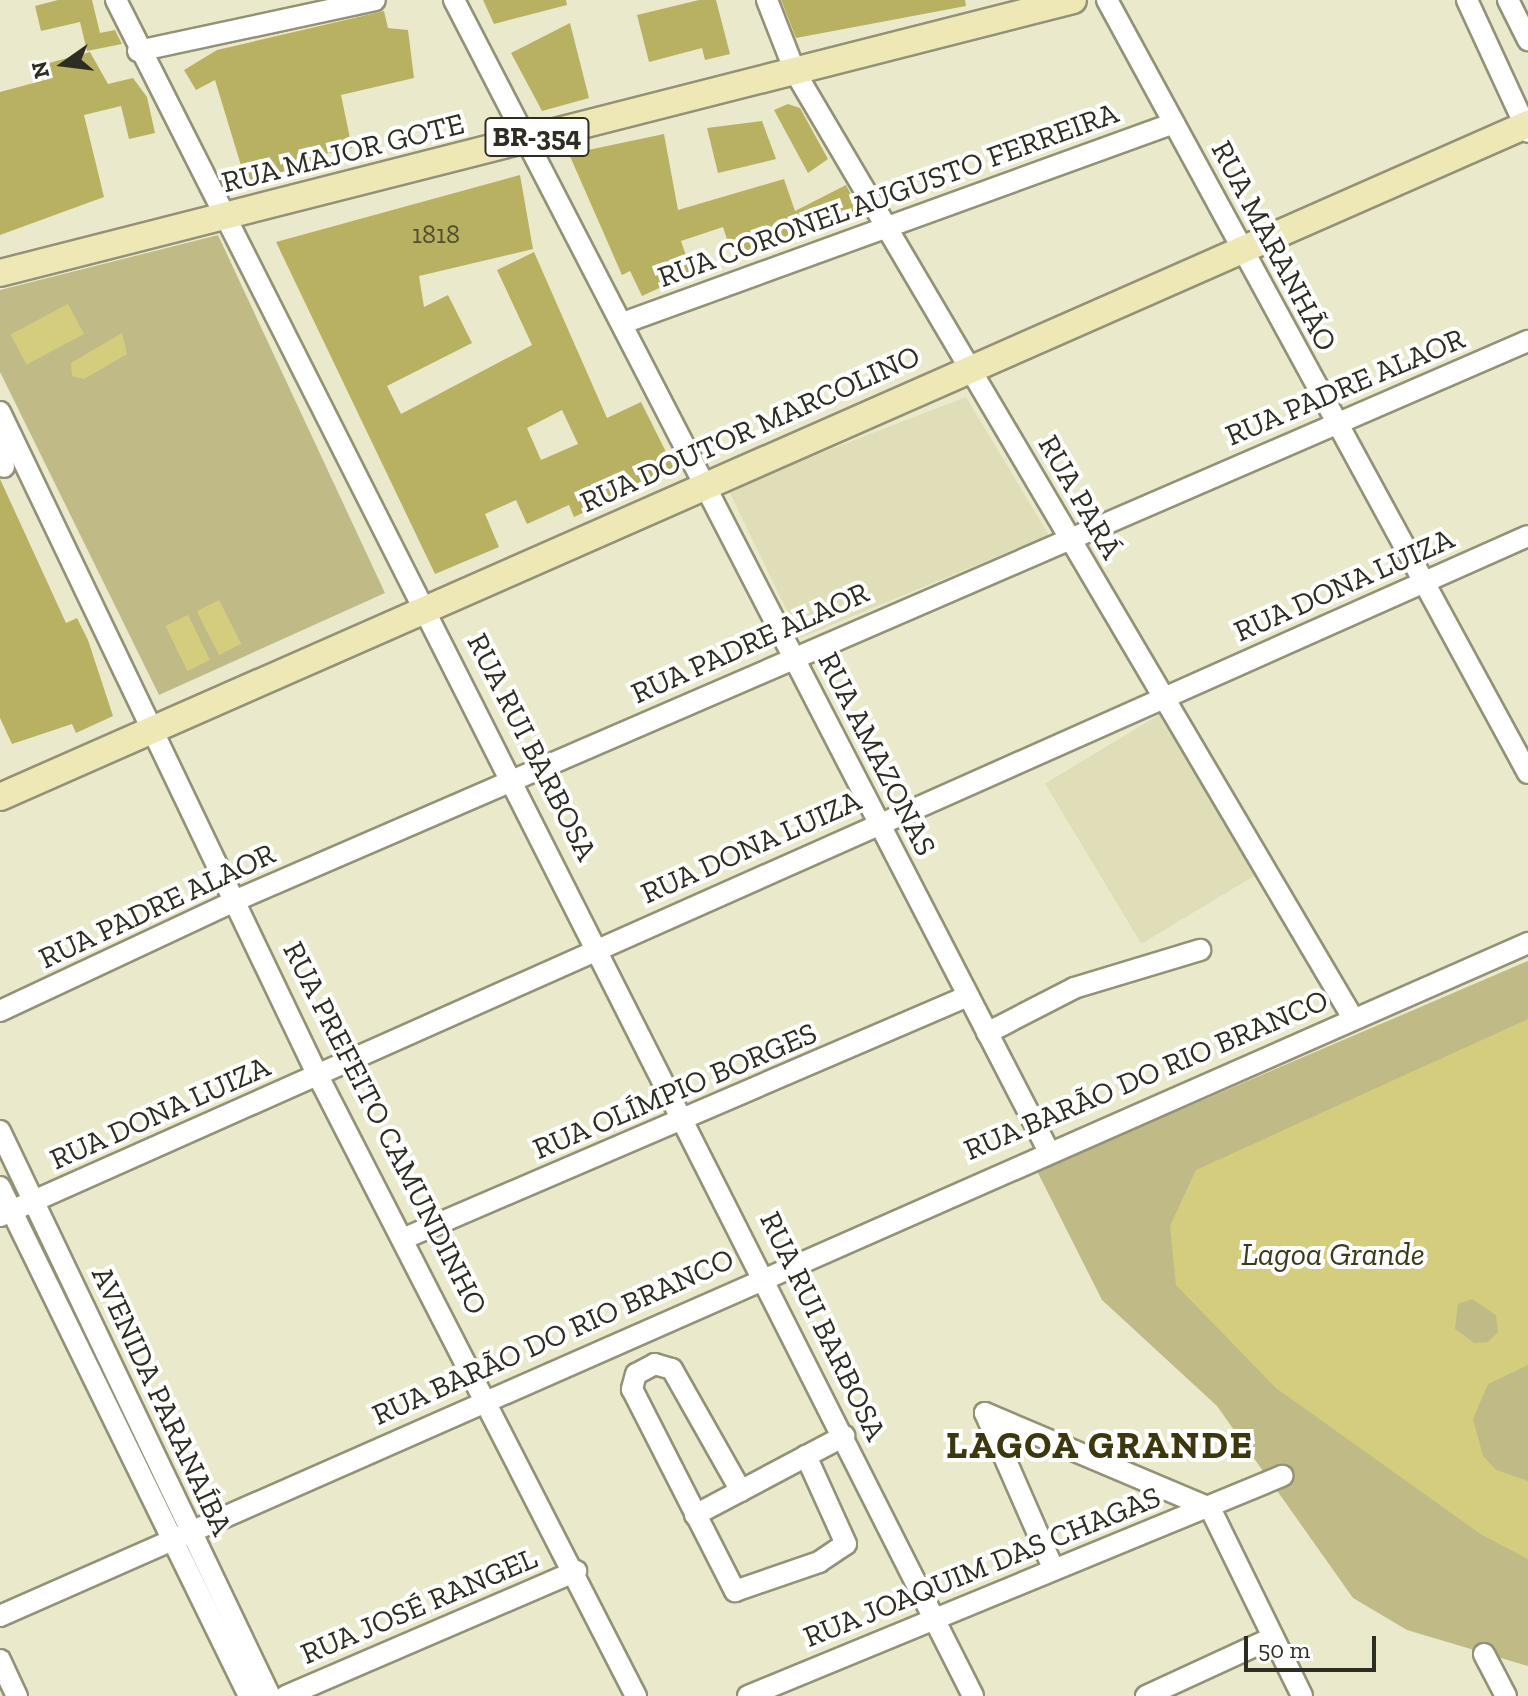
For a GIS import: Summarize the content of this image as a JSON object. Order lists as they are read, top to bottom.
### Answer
{
  "streets": {
    "main road": ["BR-354", "RUA MAJOR GOTE", "RUA DOUTOR MARCOLINO"],
    "street": [
      "RUA CORONEL AUGUSTO FERREIRA",
      "RUA MARANHÃO",
      "RUA PADRE ALAOR",
      "RUA PARÁ",
      "RUA DONA LUIZA",
      "RUA RUI BARBOSA",
      "RUA AMAZONAS",
      "RUA BARÃO DO RIO BRANCO",
      "RUA OLÍMPIO BORGES",
      "RUA PREFEITO CAMUNDINHO",
      "AVENIDA PARANAÍBA",
      "RUA JOAQUIM DAS CHAGAS",
      "RUA JOSÉ RANGEL"
    ]
  },
  "crossings": [
    ["RUA MAJOR GOTE", "RUA PARÁ"],
    ["RUA MAJOR GOTE", "RUA RUI BARBOSA"],
    ["RUA MAJOR GOTE", "RUA AMAZONAS"],
    ["RUA CORONEL AUGUSTO FERREIRA", "RUA MARANHÃO"],
    ["RUA CORONEL AUGUSTO FERREIRA", "RUA PARÁ"],
    ["RUA CORONEL AUGUSTO FERREIRA", "RUA AMAZONAS"],
    ["RUA MARANHÃO", "RUA PADRE ALAOR"],
    ["RUA MARANHÃO", "RUA DOUTOR MARCOLINO"],
    ["RUA MARANHÃO", "RUA DONA LUIZA"],
    ["RUA PADRE ALAOR", "RUA PARÁ"],
    ["RUA PADRE ALAOR", "RUA RUI BARBOSA"],
    ["RUA PADRE ALAOR", "RUA AMAZONAS"],
    ["RUA PADRE ALAOR", "RUA PREFEITO CAMUNDINHO"],
    ["RUA DOUTOR MARCOLINO", "RUA PARÁ"],
    ["RUA DOUTOR MARCOLINO", "RUA RUI BARBOSA"],
    ["RUA DOUTOR MARCOLINO", "RUA AMAZONAS"],
    ["RUA DOUTOR MARCOLINO", "RUA PREFEITO CAMUNDINHO"],
    ["RUA PARÁ", "RUA DONA LUIZA"],
    ["RUA PARÁ", "RUA BARÃO DO RIO BRANCO"],
    ["RUA DONA LUIZA", "RUA RUI BARBOSA"],
    ["RUA DONA LUIZA", "RUA AMAZONAS"],
    ["RUA DONA LUIZA", "RUA PREFEITO CAMUNDINHO"],
    ["RUA DONA LUIZA", "AVENIDA PARANAÍBA"],
    ["RUA RUI BARBOSA", "RUA BARÃO DO RIO BRANCO"],
    ["RUA RUI BARBOSA", "RUA OLÍMPIO BORGES"],
    ["RUA RUI BARBOSA", "RUA JOAQUIM DAS CHAGAS"],
    ["RUA AMAZONAS", "RUA BARÃO DO RIO BRANCO"],
    ["RUA AMAZONAS", "RUA OLÍMPIO BORGES"],
    ["RUA BARÃO DO RIO BRANCO", "RUA PREFEITO CAMUNDINHO"],
    ["RUA BARÃO DO RIO BRANCO", "AVENIDA PARANAÍBA"],
    ["RUA OLÍMPIO BORGES", "RUA PREFEITO CAMUNDINHO"],
    ["RUA PREFEITO CAMUNDINHO", "RUA JOSÉ RANGEL"]
  ],
  "districts": ["LAGOA GRANDE"],
  "water": ["Lagoa Grande"],
  "house_numbers": ["1818"],
  "scale_bar": "50 m",
  "north": "left"
}
